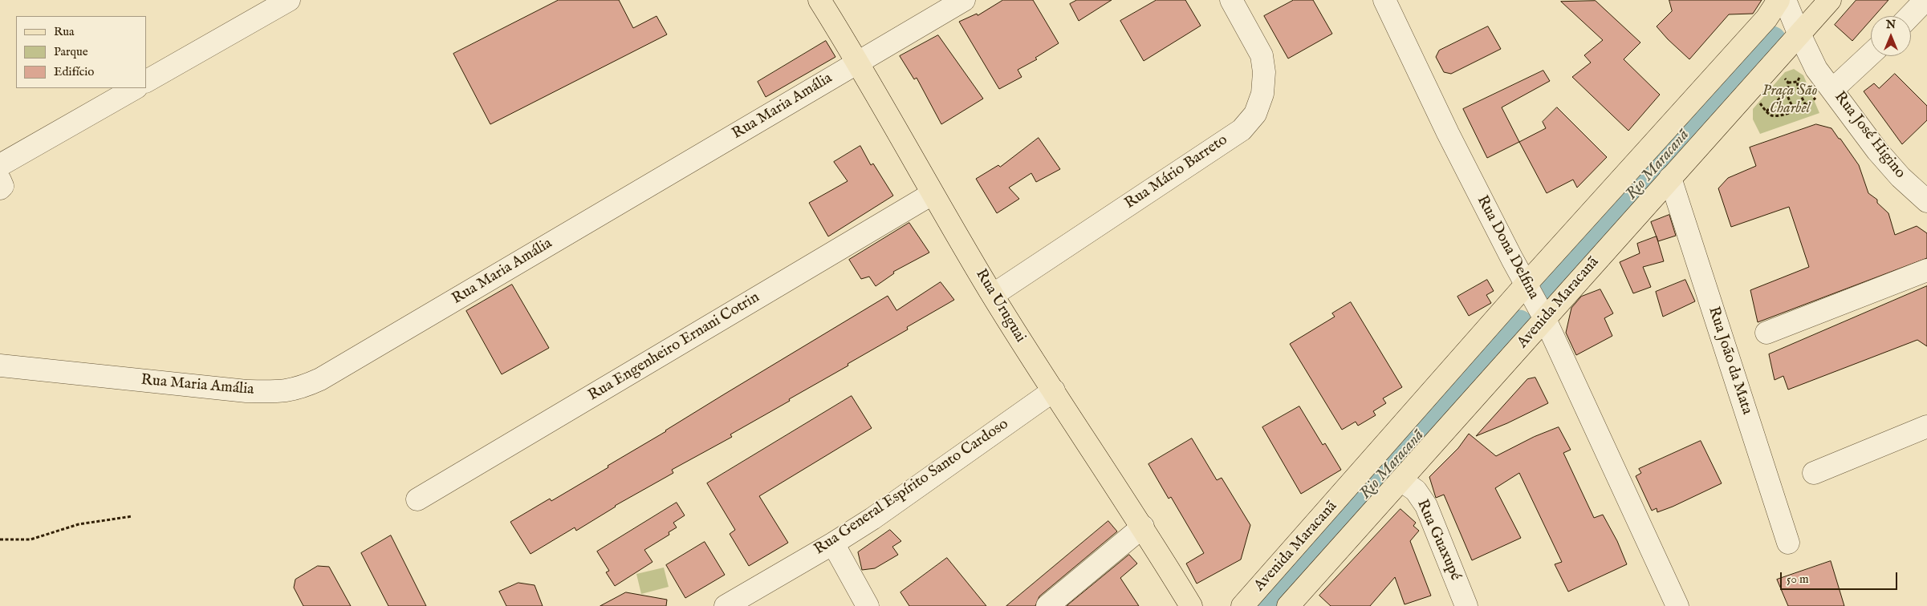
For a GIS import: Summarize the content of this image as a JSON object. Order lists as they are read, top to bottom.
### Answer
{
  "streets": {
    "main road": ["Avenida Maracanã", "Rua Uruguai"],
    "street": [
      "Rua Maria Amália",
      "Rua José Higino",
      "Rua Mário Barreto",
      "Rua Dona Delfina",
      "Rua Engenheiro Ernani Cotrin",
      "Rua João da Mata",
      "Rua General Espírito Santo Cardoso",
      "Rua Guaxupé"
    ]
  },
  "crossings": [
    ["Rua Maria Amália", "Rua Uruguai"],
    ["Rua José Higino", "Avenida Maracanã"],
    ["Rua Mário Barreto", "Rua Uruguai"],
    ["Rua Dona Delfina", "Avenida Maracanã"],
    ["Avenida Maracanã", "Rua João da Mata"],
    ["Avenida Maracanã", "Rua Guaxupé"],
    ["Rua Uruguai", "Rua Engenheiro Ernani Cotrin"],
    ["Rua Uruguai", "Rua General Espírito Santo Cardoso"]
  ],
  "water": ["Rio Maracanã"],
  "parks": ["Praça São Charbel"],
  "legend": ["Rua", "Parque", "Edifício"],
  "scale_bar": "50 m",
  "north": "top"
}
